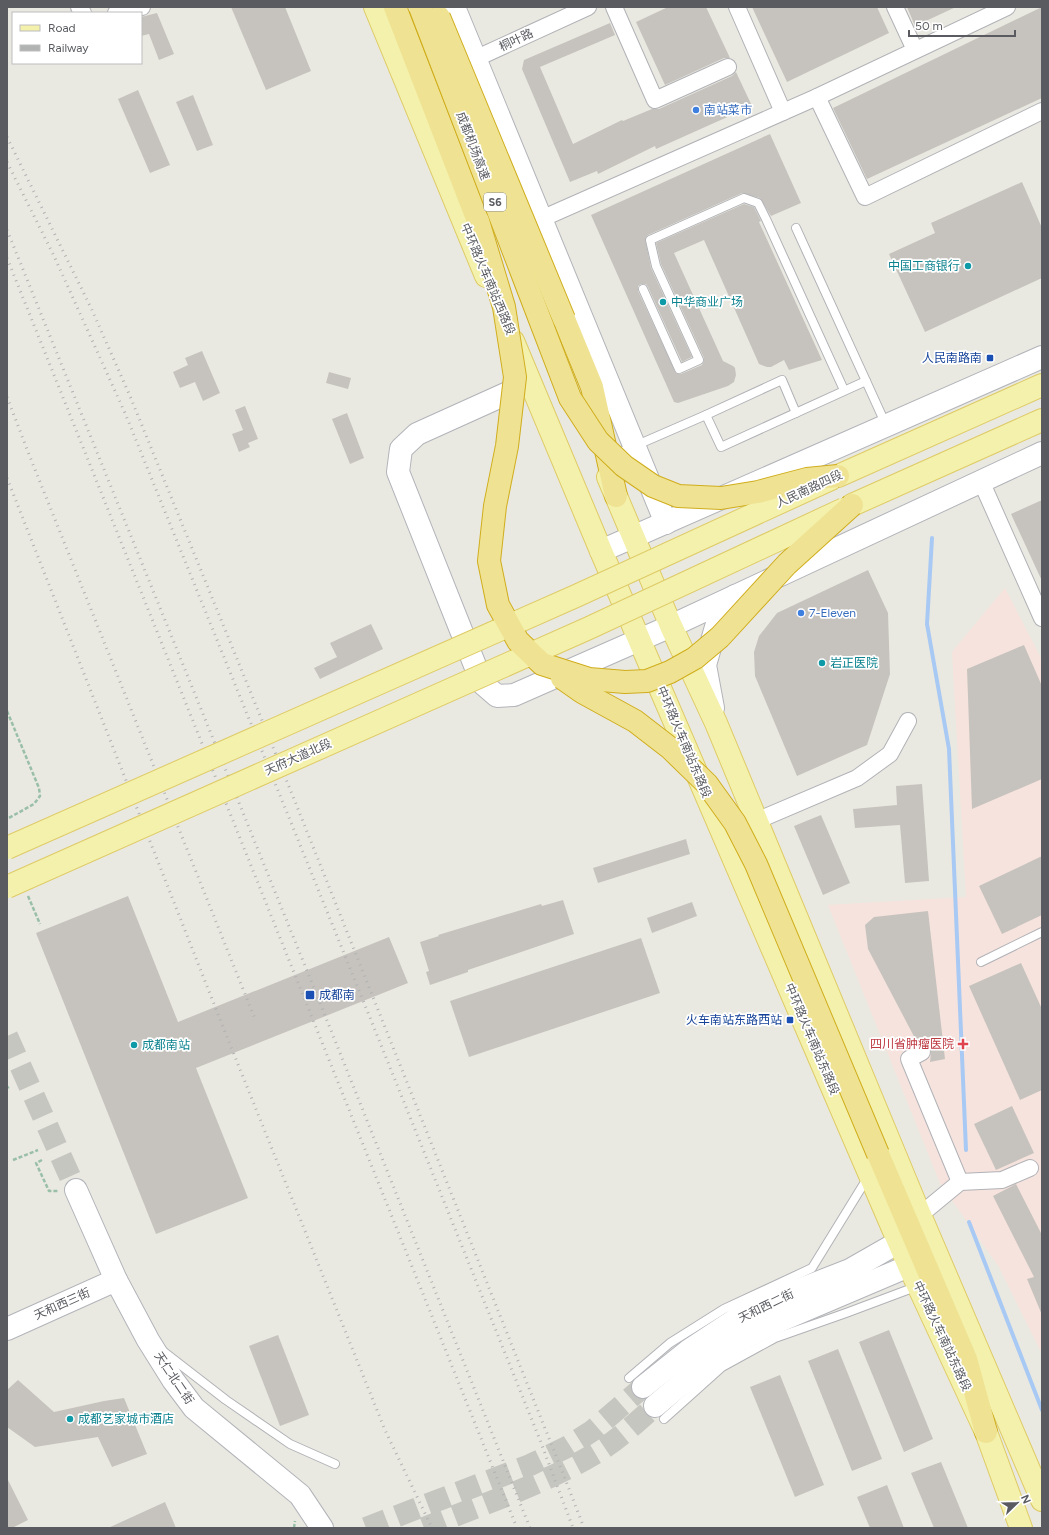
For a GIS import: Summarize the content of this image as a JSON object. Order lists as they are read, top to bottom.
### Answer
{
  "streets": {
    "highway": ["成都机场高速", "S6"],
    "main road": [
      "中环路火车南站西路段",
      "人民南路四段",
      "中环路火车南站东路段",
      "天府大道北段"
    ],
    "street": [
      "桐叶路",
      "天和西三街",
      "天和西二街",
      "天仁北二街"
    ]
  },
  "crossings": [
    ["成都机场高速", "人民南路四段"],
    ["成都机场高速", "中环路火车南站东路段"],
    ["中环路火车南站西路段", "中环路火车南站东路段"],
    ["中环路火车南站东路段", "天和西二街"],
    ["天和西三街", "天仁北二街"]
  ],
  "places": {
    "other": [
      "南站菜市",
      "中国工商银行",
      "中华商业广场",
      "7-Eleven",
      "岩正医院",
      "成都南站",
      "成都艺家城市酒店"
    ],
    "transit": ["人民南路南", "成都南", "火车南站东路西站"],
    "health": ["四川省肿瘤医院"]
  },
  "legend": ["Road", "Railway"],
  "scale_bar": "50 m",
  "north": "top right"
}
